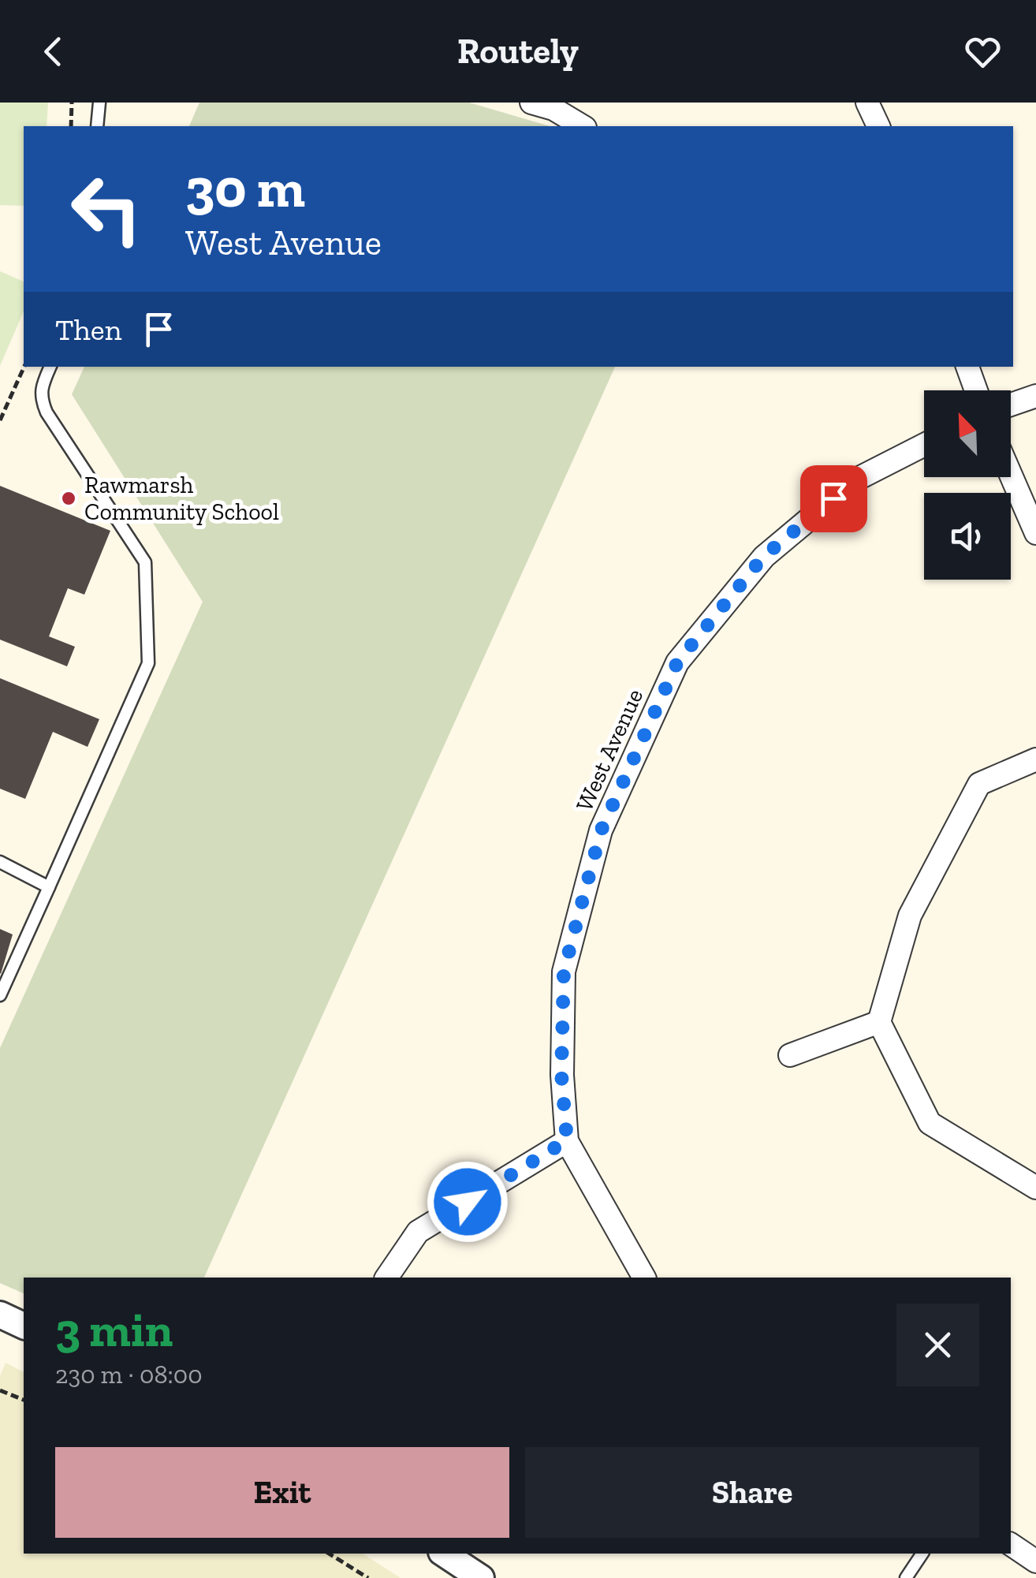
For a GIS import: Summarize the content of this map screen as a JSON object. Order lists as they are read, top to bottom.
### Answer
{
  "streets": {
    "street": ["West Avenue"]
  },
  "places": ["Rawmarsh Community School"],
  "north": "top left",
  "page": {
    "header": "Routely",
    "turn": ["30 m", "West Avenue"],
    "then": "Then",
    "heading": ["3 min", "230 m · 08:00"],
    "buttons": ["Exit", "Share"]
  }
}
